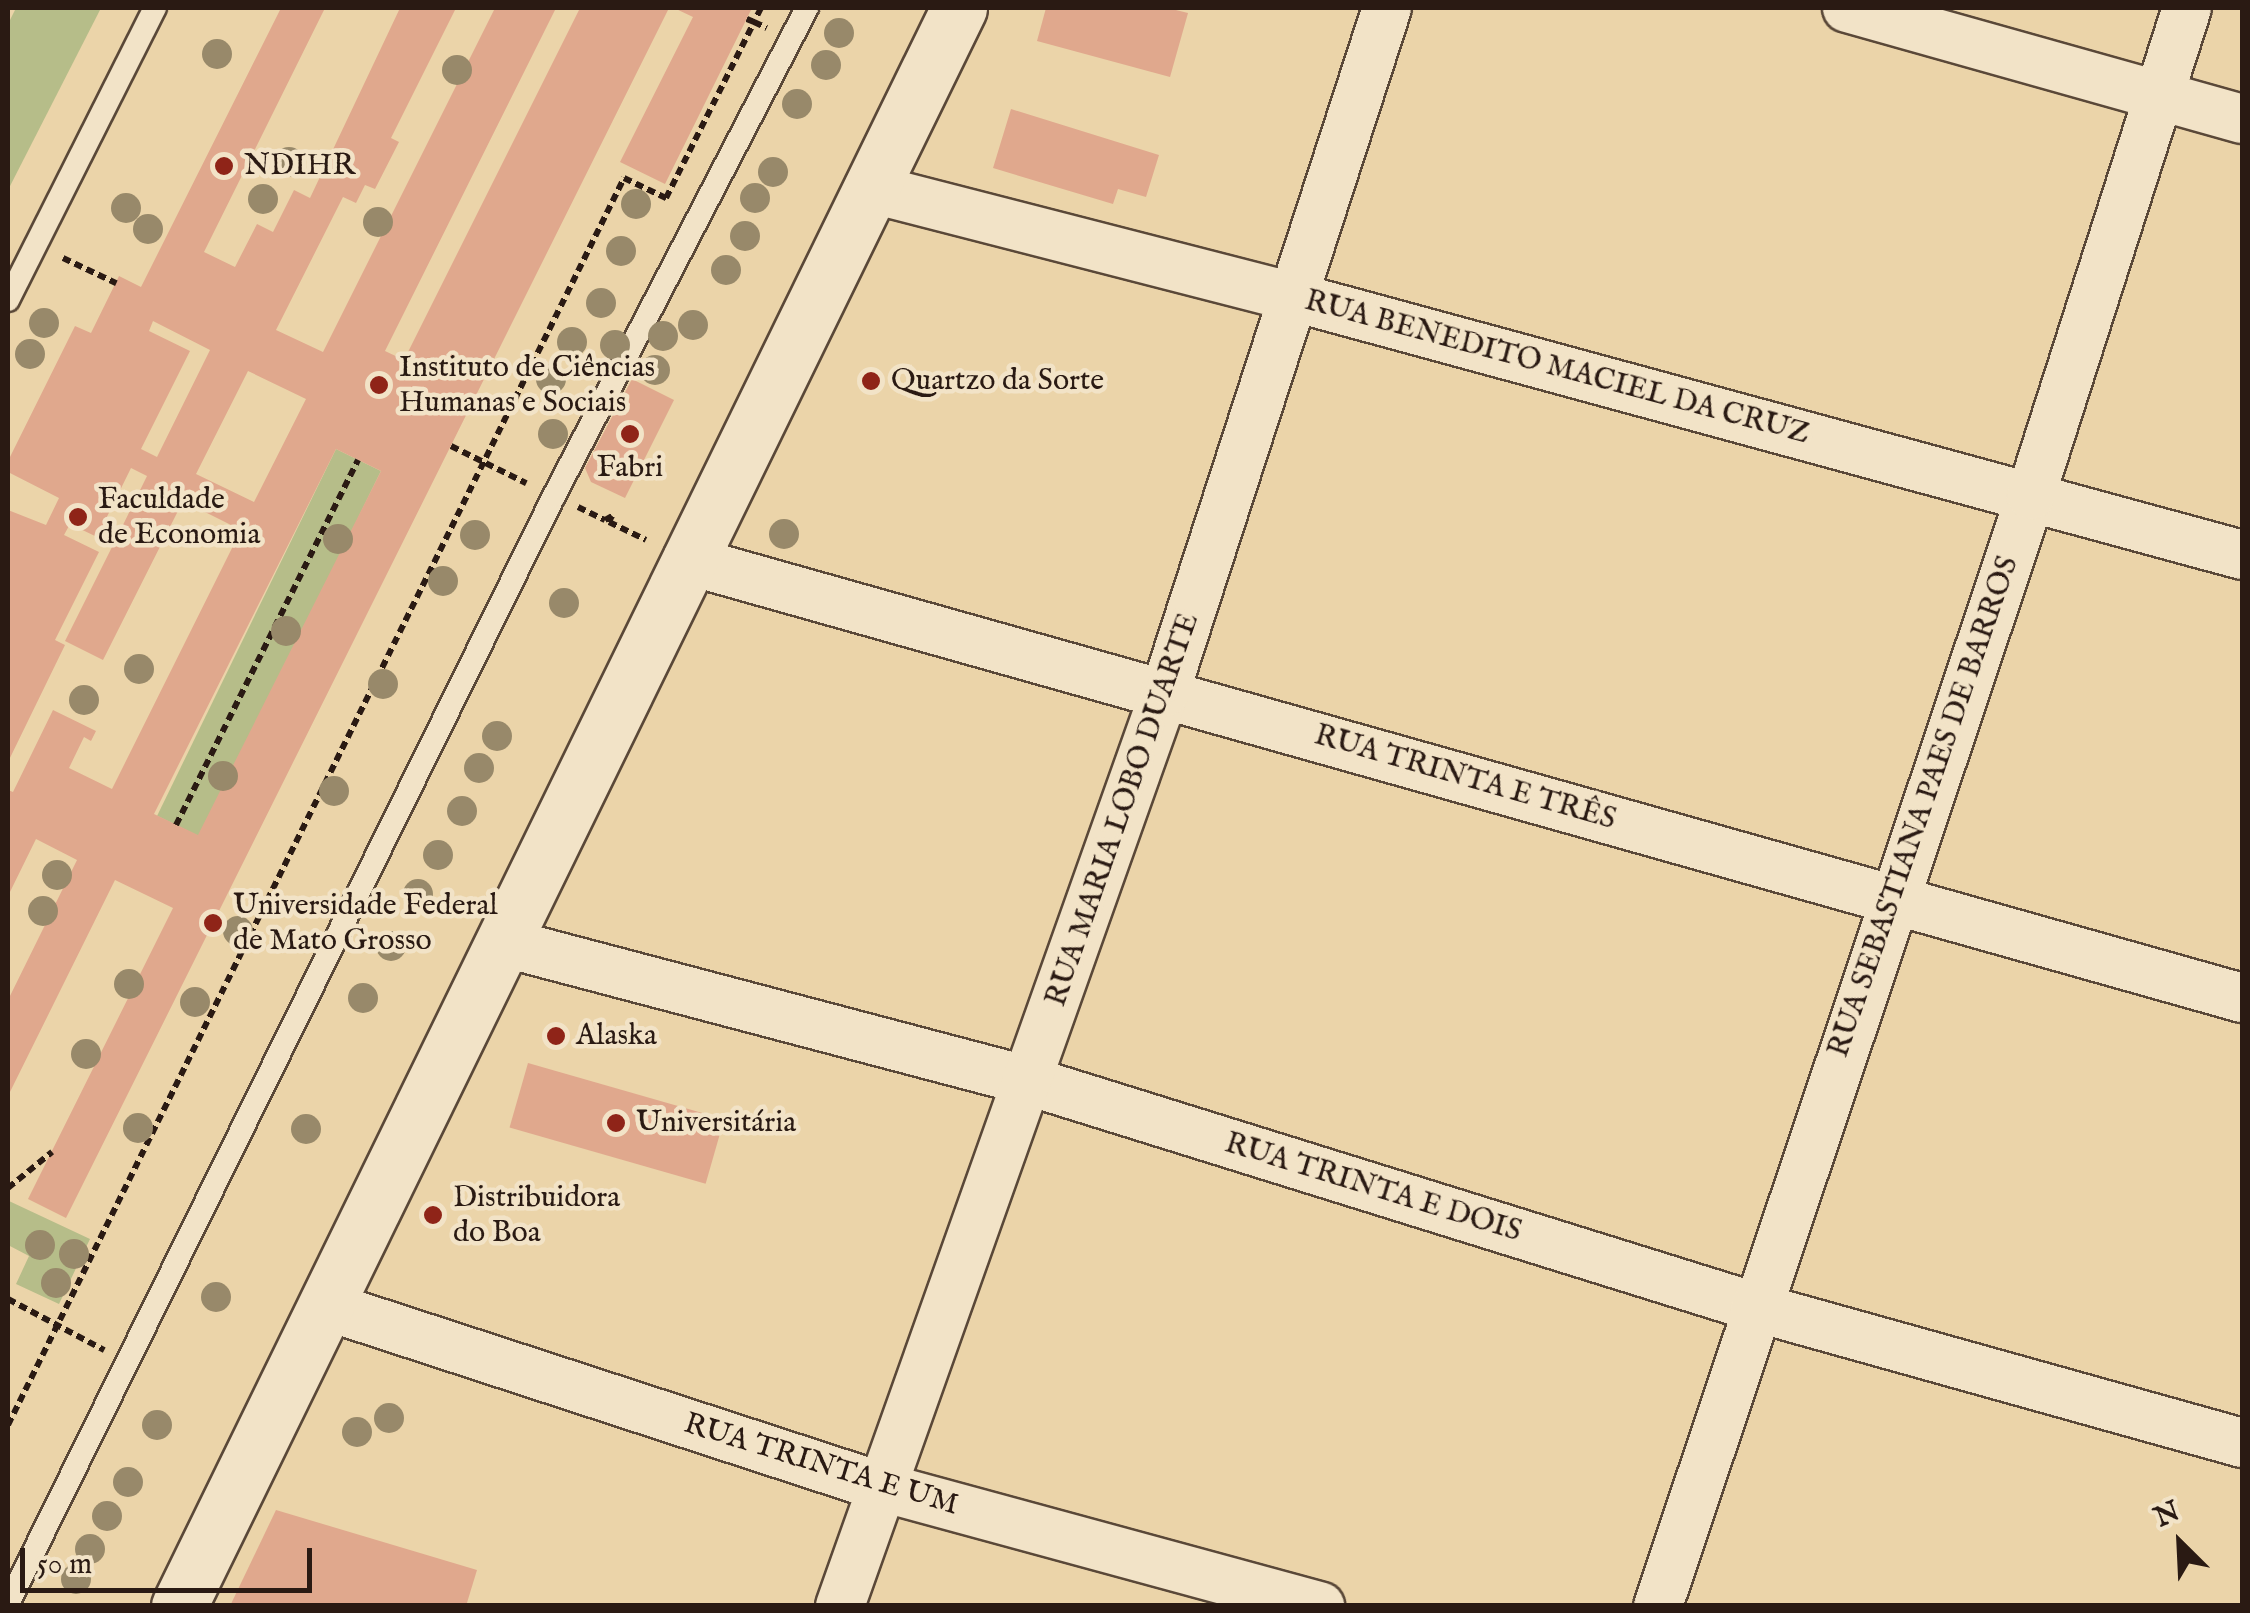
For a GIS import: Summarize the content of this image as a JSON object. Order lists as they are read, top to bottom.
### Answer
{
  "streets": {
    "street": [
      "RUA BENEDITO MACIEL DA CRUZ",
      "RUA TRINTA E TRÊS",
      "RUA SEBASTIANA PAES DE BARROS",
      "RUA MARIA LOBO DUARTE",
      "RUA TRINTA E DOIS",
      "RUA TRINTA E UM"
    ]
  },
  "crossings": [
    ["RUA BENEDITO MACIEL DA CRUZ", "RUA SEBASTIANA PAES DE BARROS"],
    ["RUA BENEDITO MACIEL DA CRUZ", "RUA MARIA LOBO DUARTE"],
    ["RUA TRINTA E TRÊS", "RUA SEBASTIANA PAES DE BARROS"],
    ["RUA TRINTA E TRÊS", "RUA MARIA LOBO DUARTE"],
    ["RUA SEBASTIANA PAES DE BARROS", "RUA TRINTA E DOIS"],
    ["RUA MARIA LOBO DUARTE", "RUA TRINTA E DOIS"],
    ["RUA MARIA LOBO DUARTE", "RUA TRINTA E UM"]
  ],
  "places": [
    "NDIHR",
    "Quartzo da Sorte",
    "Instituto de Ciências Humanas e Sociais",
    "Fabri",
    "Faculdade de Economia",
    "Universidade Federal de Mato Grosso",
    "Alaska",
    "Universitária",
    "Distribuidora do Boa"
  ],
  "scale_bar": "50 m",
  "north": "top left"
}
